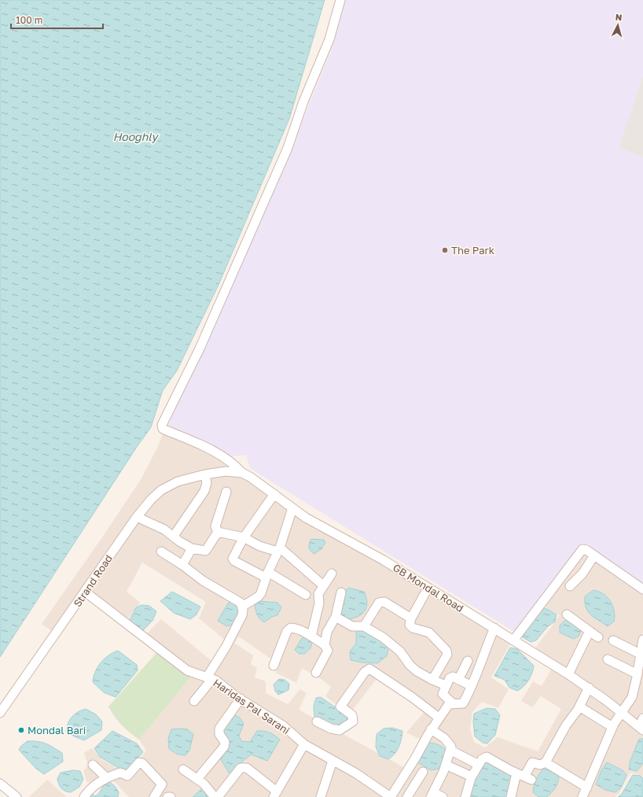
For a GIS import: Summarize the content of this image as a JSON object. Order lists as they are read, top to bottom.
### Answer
{
  "streets": {
    "street": ["Strand Road", "GB Mondal Road", "Haridas Pal Sarani"]
  },
  "crossings": [
    ["Strand Road", "GB Mondal Road"],
    ["Strand Road", "Haridas Pal Sarani"]
  ],
  "water": ["Hooghly"],
  "places": ["The Park", "Mondal Bari"],
  "scale_bar": "100 m",
  "north": "top"
}
